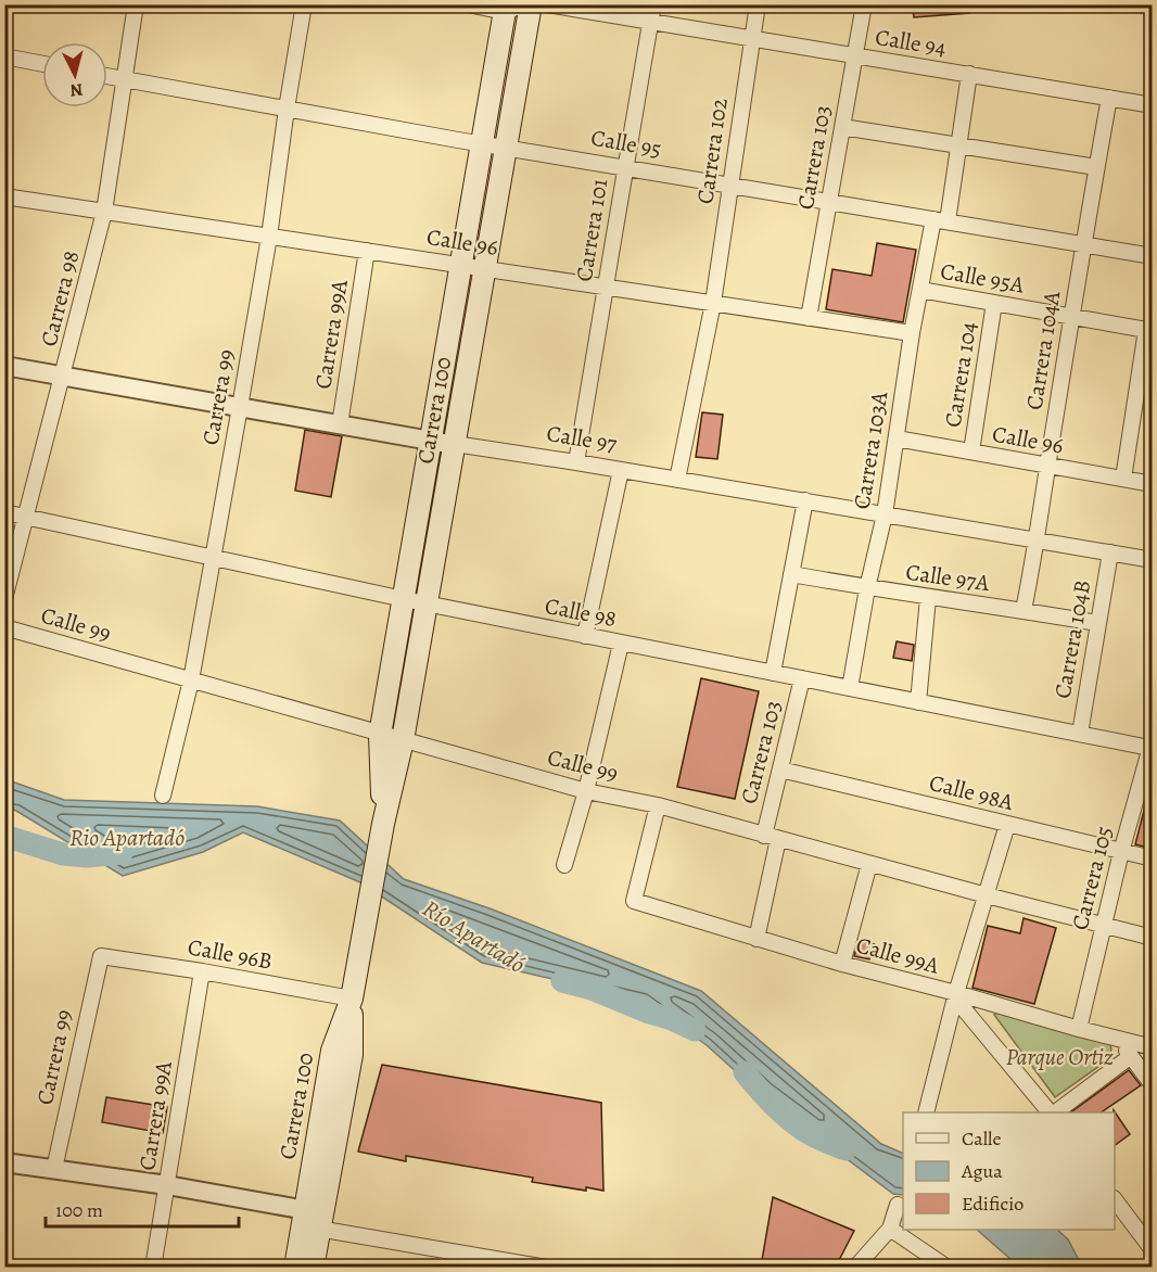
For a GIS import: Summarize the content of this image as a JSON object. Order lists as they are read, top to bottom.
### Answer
{
  "streets": {
    "main road": ["Carrera 100"],
    "street": [
      "Calle 94",
      "Calle 95",
      "Carrera 102",
      "Carrera 103",
      "Carrera 101",
      "Calle 96",
      "Calle 95A",
      "Carrera 98",
      "Carrera 99A",
      "Carrera 104A",
      "Carrera 104",
      "Carrera 99",
      "Calle 97",
      "Carrera 103A",
      "Calle 97A",
      "Calle 98",
      "Calle 99",
      "Carrera 104B",
      "Calle 98A",
      "Carrera 105",
      "Calle 96B",
      "Calle 99A"
    ]
  },
  "crossings": [
    ["Calle 94", "Carrera 102"],
    ["Calle 94", "Carrera 103"],
    ["Calle 94", "Carrera 101"],
    ["Calle 94", "Carrera 104A"],
    ["Calle 94", "Carrera 103A"],
    ["Calle 95", "Carrera 102"],
    ["Calle 95", "Carrera 103"],
    ["Calle 95", "Carrera 101"],
    ["Calle 95", "Carrera 98"],
    ["Calle 95", "Carrera 104A"],
    ["Calle 95", "Carrera 99"],
    ["Calle 95", "Carrera 100"],
    ["Calle 95", "Carrera 103A"],
    ["Carrera 102", "Calle 96"],
    ["Carrera 102", "Calle 97"],
    ["Carrera 103", "Calle 96"],
    ["Carrera 103", "Calle 97"],
    ["Carrera 103", "Calle 97A"],
    ["Carrera 103", "Calle 98"],
    ["Carrera 103", "Calle 99"],
    ["Carrera 103", "Calle 98A"],
    ["Carrera 103", "Calle 99A"],
    ["Carrera 101", "Calle 96"],
    ["Carrera 101", "Calle 97"],
    ["Calle 96", "Carrera 98"],
    ["Calle 96", "Carrera 99A"],
    ["Calle 96", "Carrera 104A"],
    ["Calle 96", "Carrera 104"],
    ["Calle 96", "Carrera 99"],
    ["Calle 96", "Carrera 100"],
    ["Calle 96", "Carrera 103A"],
    ["Calle 95A", "Carrera 104A"],
    ["Calle 95A", "Carrera 104"],
    ["Calle 95A", "Carrera 103A"],
    ["Carrera 98", "Calle 97"],
    ["Carrera 98", "Calle 98"],
    ["Carrera 99A", "Calle 97"],
    ["Carrera 99A", "Calle 96B"],
    ["Carrera 104A", "Calle 97"],
    ["Carrera 104A", "Calle 97A"],
    ["Carrera 99", "Calle 97"],
    ["Carrera 99", "Calle 98"],
    ["Carrera 99", "Calle 99"],
    ["Carrera 99", "Calle 96B"],
    ["Carrera 100", "Calle 97"],
    ["Carrera 100", "Calle 98"],
    ["Carrera 100", "Calle 99"],
    ["Carrera 100", "Calle 96B"],
    ["Calle 97", "Carrera 103A"],
    ["Calle 97", "Carrera 104B"],
    ["Carrera 103A", "Calle 97A"],
    ["Carrera 103A", "Calle 98"],
    ["Calle 97A", "Carrera 104B"],
    ["Calle 98", "Carrera 104B"],
    ["Calle 98", "Carrera 105"],
    ["Calle 99", "Carrera 105"],
    ["Calle 99", "Calle 99A"],
    ["Calle 98A", "Carrera 105"],
    ["Carrera 105", "Calle 99A"]
  ],
  "water": ["Rio Apartadó", "Río Apartadó"],
  "parks": ["Parque Ortiz"],
  "legend": ["Calle", "Agua", "Edificio"],
  "scale_bar": "100 m",
  "north": "bottom"
}
